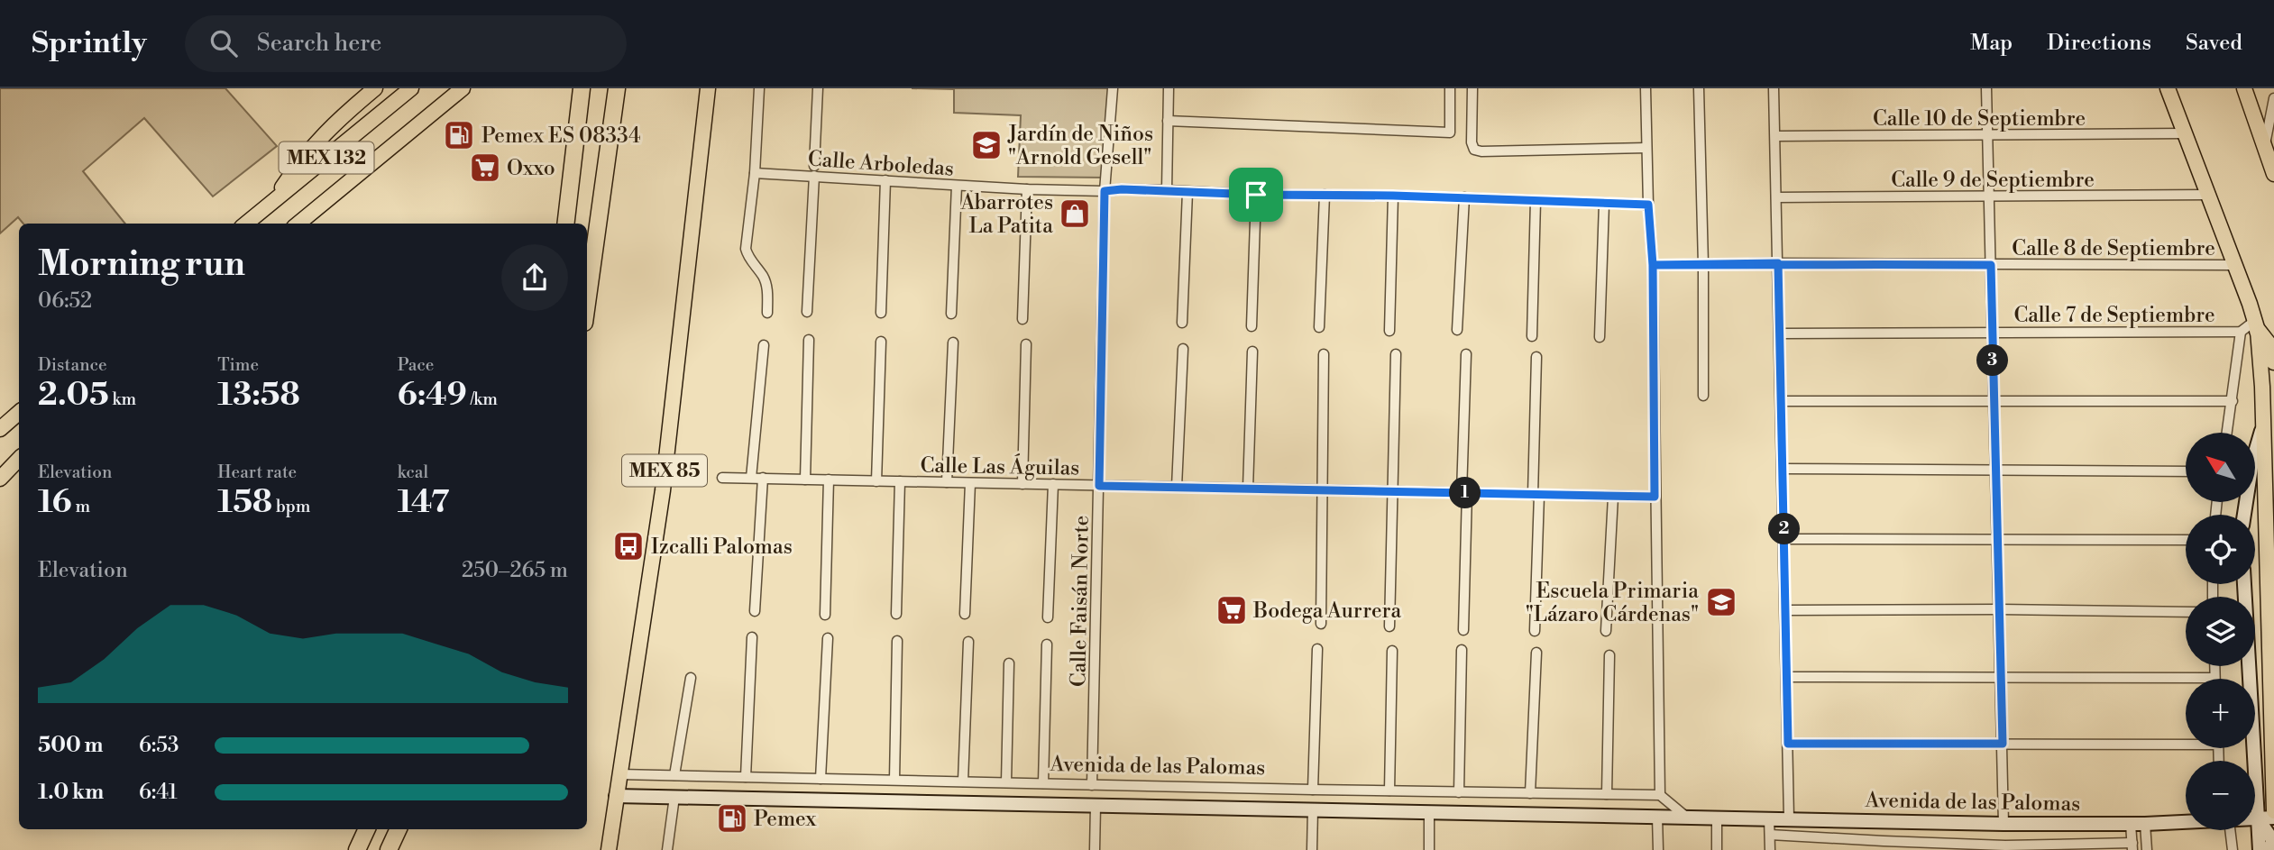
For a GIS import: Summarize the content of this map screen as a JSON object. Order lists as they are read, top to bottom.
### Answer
{
  "streets": {
    "main road": ["MEX 132", "MEX 85", "Avenida de las Palomas"],
    "street": [
      "Calle 10 de Septiembre",
      "Calle Arboledas",
      "Calle 9 de Septiembre",
      "Calle 8 de Septiembre",
      "Calle 7 de Septiembre",
      "Calle Las Águilas",
      "Calle Faisán Norte"
    ]
  },
  "crossings": [
    ["Calle Arboledas", "Calle Faisán Norte"],
    ["Calle Las Águilas", "Calle Faisán Norte"],
    ["MEX 85", "Avenida de las Palomas"],
    ["Calle Faisán Norte", "Avenida de las Palomas"]
  ],
  "places": {
    "fuel station": ["Pemex ES 08334", "Pemex"],
    "school or university": ["Jardín de Niños \"Arnold Gesell\"", "Escuela Primaria \"Lázaro Cárdenas\""],
    "supermarket": ["Oxxo", "Bodega Aurrera"],
    "shop": ["Abarrotes La Patita"],
    "bus stop": ["Izcalli Palomas"]
  },
  "north": "top left",
  "page": {
    "header": "Sprintly",
    "search": "Search here",
    "nav": ["Map", "Directions", "Saved"],
    "heading": ["Morning run", "06:52"],
    "stats": [
      ["Distance", "2.05 km"],
      ["Time", "13:58"],
      ["Pace", "6:49 /km"],
      ["Elevation", "16 m"],
      ["Heart rate", "158 bpm"],
      ["kcal", "147"]
    ],
    "pins": ["3", "1", "2"],
    "map_buttons": ["+", "−"],
    "chart": ["Elevation", "250–265 m"],
    "list": [
      {
        "name": "500 m",
        "note": "6:53"
      },
      {
        "name": "1.0 km",
        "note": "6:41"
      }
    ]
  }
}
